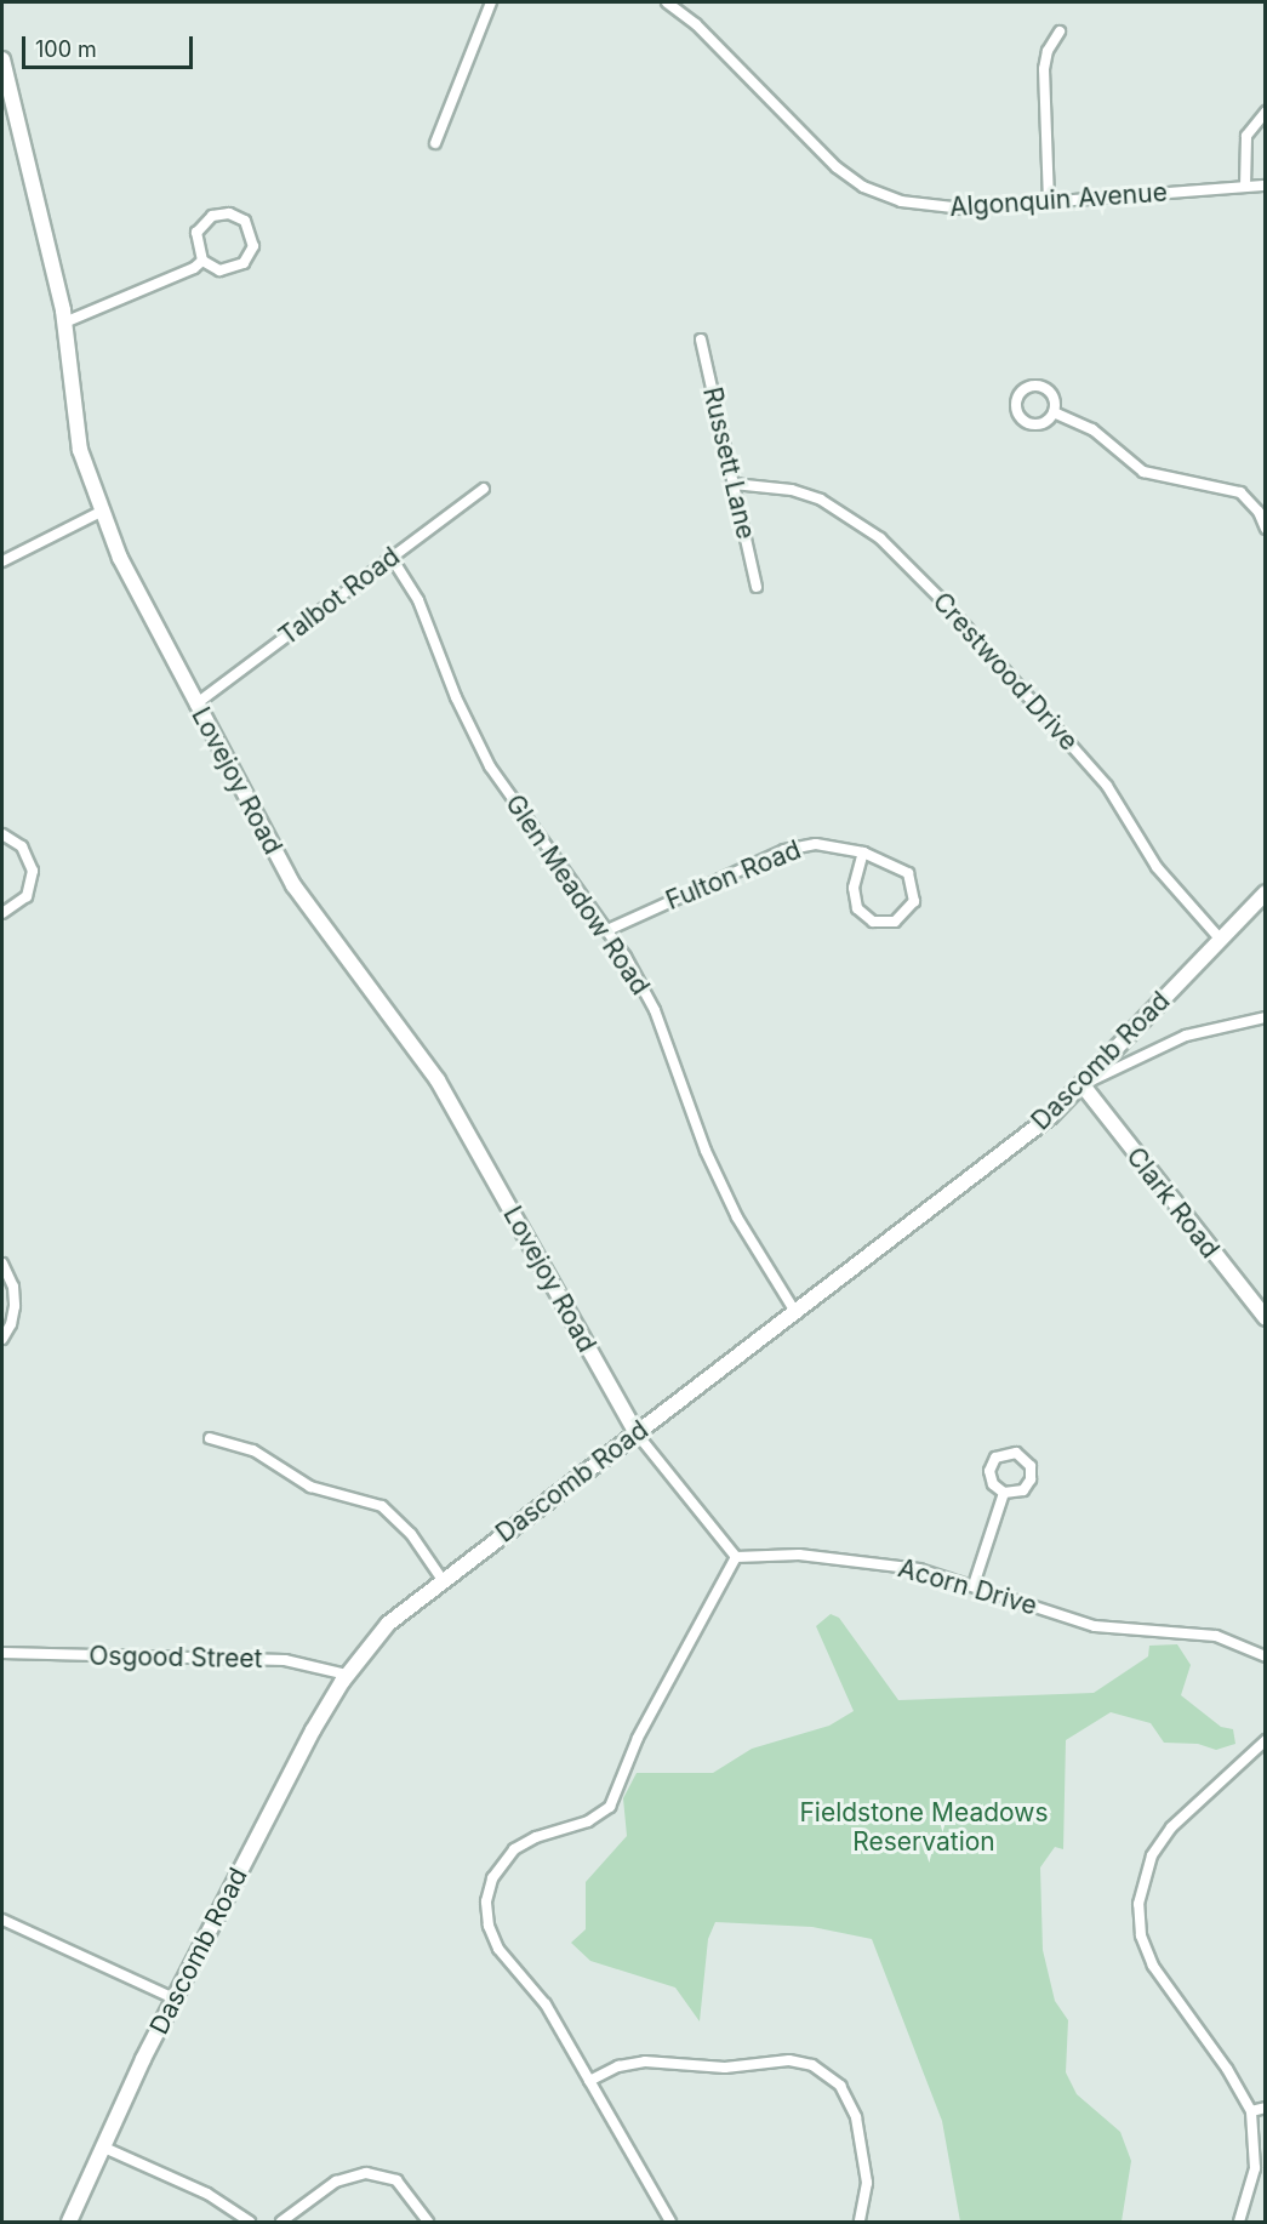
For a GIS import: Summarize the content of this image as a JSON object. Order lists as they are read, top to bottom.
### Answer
{
  "streets": {
    "main road": ["Lovejoy Road", "Dascomb Road", "Clark Road"],
    "street": [
      "Algonquin Avenue",
      "Russett Lane",
      "Talbot Road",
      "Crestwood Drive",
      "Fulton Road",
      "Glen Meadow Road",
      "Acorn Drive",
      "Osgood Street"
    ]
  },
  "crossings": [
    ["Russett Lane", "Crestwood Drive"],
    ["Talbot Road", "Lovejoy Road"],
    ["Talbot Road", "Glen Meadow Road"],
    ["Crestwood Drive", "Dascomb Road"],
    ["Lovejoy Road", "Dascomb Road"],
    ["Fulton Road", "Glen Meadow Road"],
    ["Glen Meadow Road", "Dascomb Road"],
    ["Dascomb Road", "Clark Road"],
    ["Dascomb Road", "Osgood Street"]
  ],
  "parks": ["Fieldstone Meadows Reservation"],
  "scale_bar": "100 m"
}
